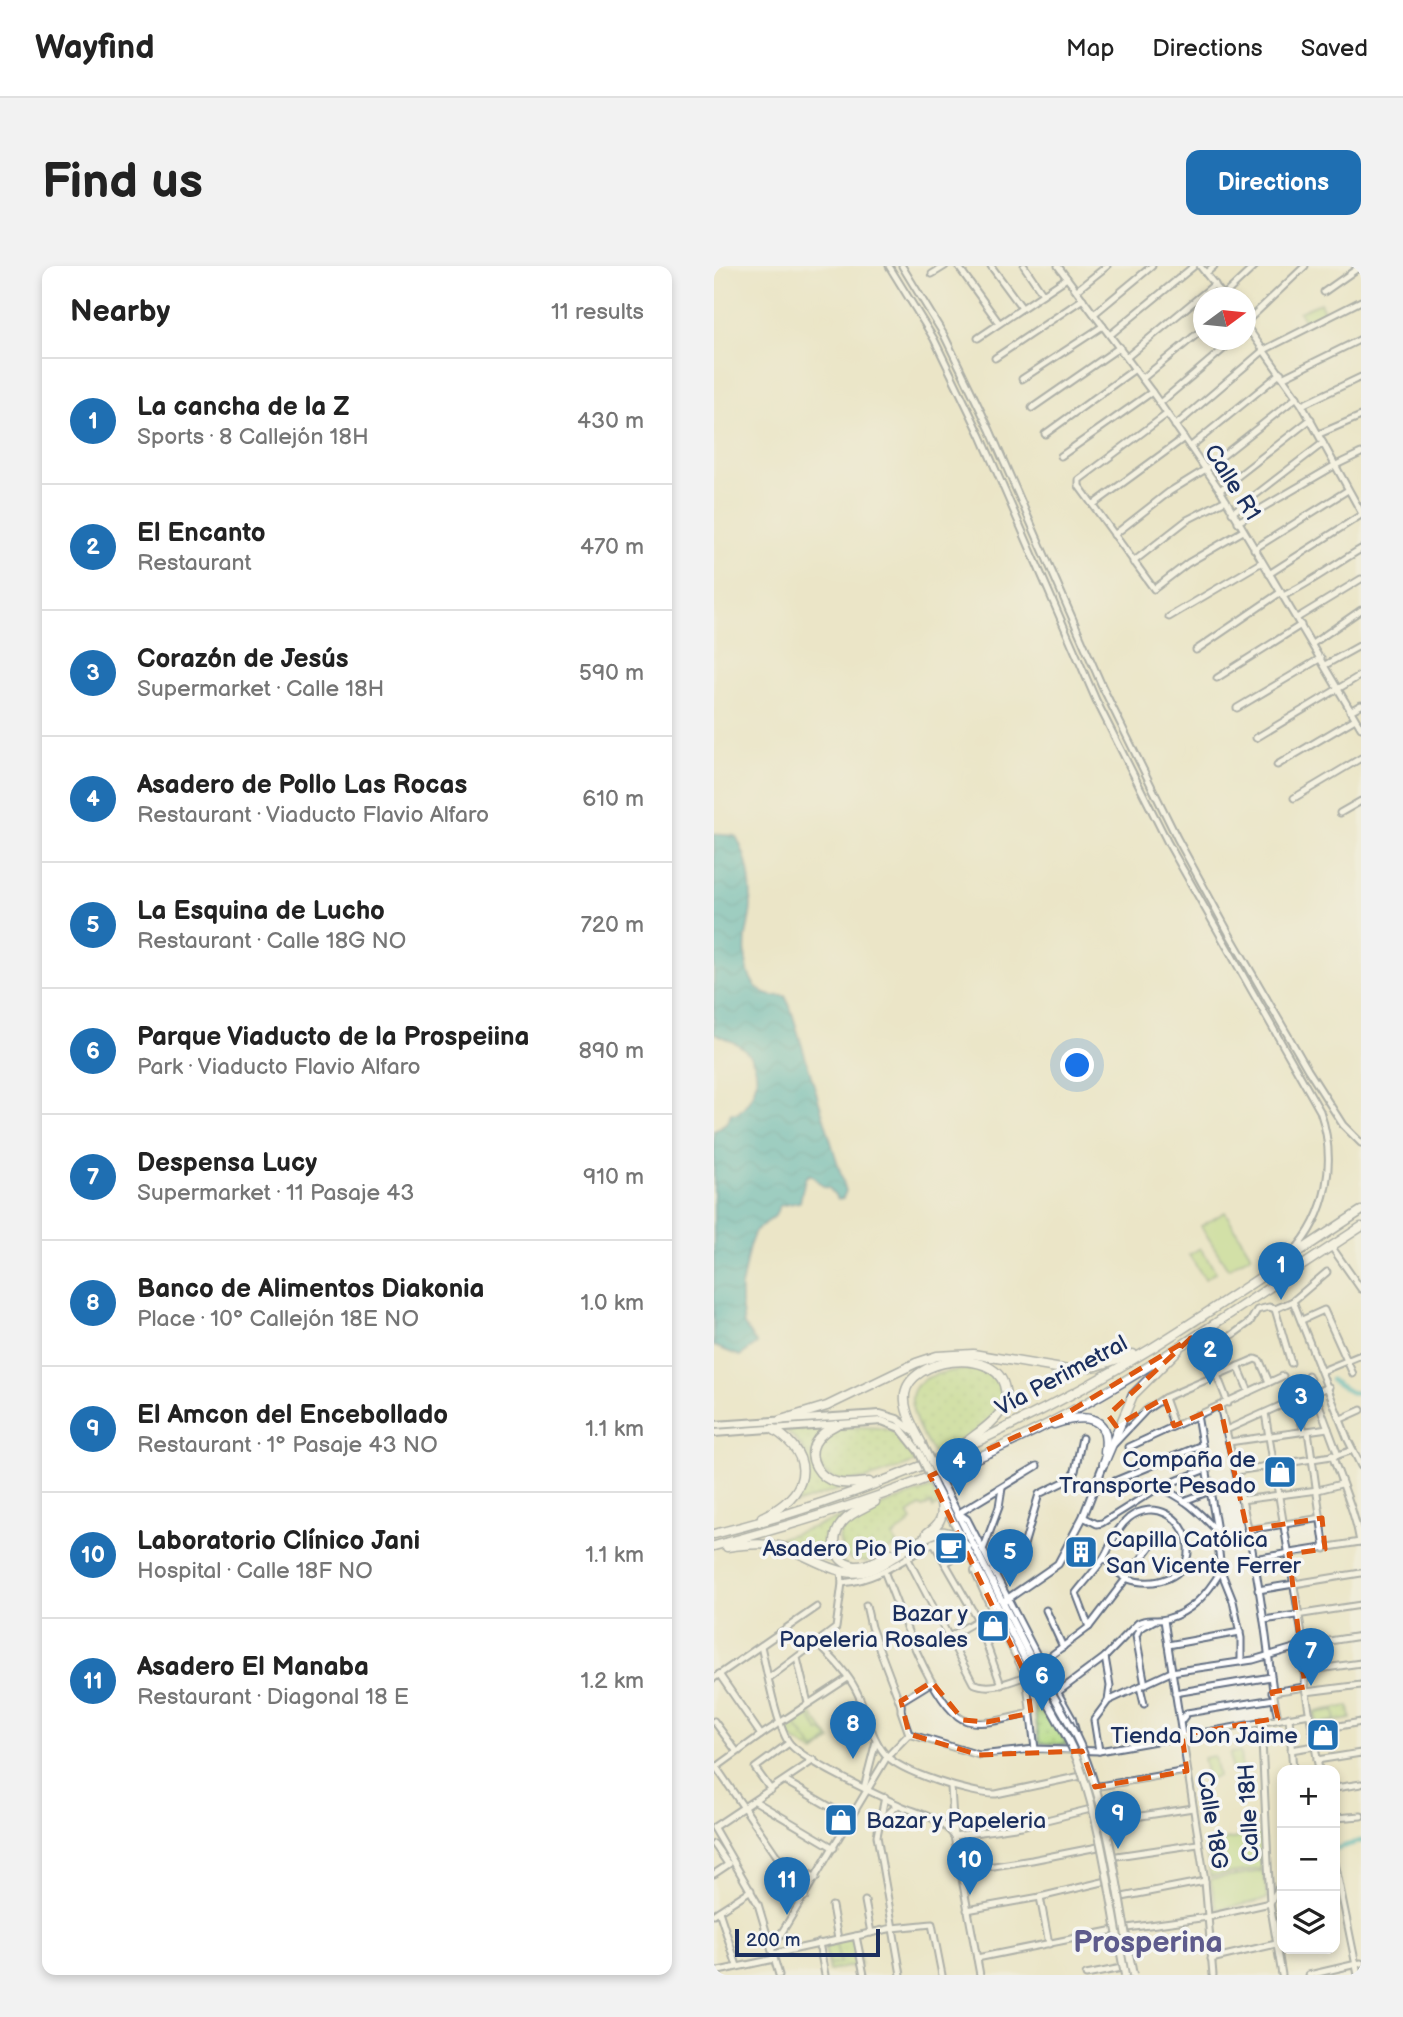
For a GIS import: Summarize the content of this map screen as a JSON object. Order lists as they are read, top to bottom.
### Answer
{
  "streets": {
    "highway": ["Vía Perimetral"],
    "street": ["Calle R1", "Calle 18H", "Calle 18G"]
  },
  "districts": ["Prosperina"],
  "places": {
    "shop": [
      "Compaña de Transporte Pesado",
      "Bazar y Papeleria Rosales",
      "Tienda Don Jaime",
      "Bazar y Papeleria"
    ],
    "cafe": ["Asadero Pio Pio"],
    "building": ["Capilla Católica San Vicente Ferrer"]
  },
  "scale_bar": "200 m",
  "north": "right",
  "page": {
    "header": "Wayfind",
    "nav": ["Map", "Directions", "Saved"],
    "buttons": "Directions",
    "title": "Find us",
    "heading": ["Nearby", "11 results"],
    "list": [
      {
        "mark": "1",
        "name": "La cancha de la Z",
        "note": "Sports · 8 Callejón 18H",
        "value": "430 m"
      },
      {
        "mark": "2",
        "name": "El Encanto",
        "note": "Restaurant",
        "value": "470 m"
      },
      {
        "mark": "3",
        "name": "Corazón de Jesús",
        "note": "Supermarket · Calle 18H",
        "value": "590 m"
      },
      {
        "mark": "4",
        "name": "Asadero de Pollo Las Rocas",
        "note": "Restaurant · Viaducto Flavio Alfaro",
        "value": "610 m"
      },
      {
        "mark": "5",
        "name": "La Esquina de Lucho",
        "note": "Restaurant · Calle 18G NO",
        "value": "720 m"
      },
      {
        "mark": "6",
        "name": "Parque Viaducto de la Prospeiina",
        "note": "Park · Viaducto Flavio Alfaro",
        "value": "890 m"
      },
      {
        "mark": "7",
        "name": "Despensa Lucy",
        "note": "Supermarket · 11 Pasaje 43",
        "value": "910 m"
      },
      {
        "mark": "8",
        "name": "Banco de Alimentos Diakonia",
        "note": "Place · 10° Callejón 18E NO",
        "value": "1.0 km"
      },
      {
        "mark": "9",
        "name": "El Amcon del Encebollado",
        "note": "Restaurant · 1° Pasaje 43 NO",
        "value": "1.1 km"
      },
      {
        "mark": "10",
        "name": "Laboratorio Clínico Jani",
        "note": "Hospital · Calle 18F NO",
        "value": "1.1 km"
      },
      {
        "mark": "11",
        "name": "Asadero El Manaba",
        "note": "Restaurant · Diagonal 18 E",
        "value": "1.2 km"
      }
    ],
    "pins": [
      "1",
      "2",
      "3",
      "4",
      "5",
      "7",
      "6",
      "8",
      "9",
      "10",
      "11"
    ],
    "map_buttons": ["+", "−"],
    "scale": "200 m"
  }
}
